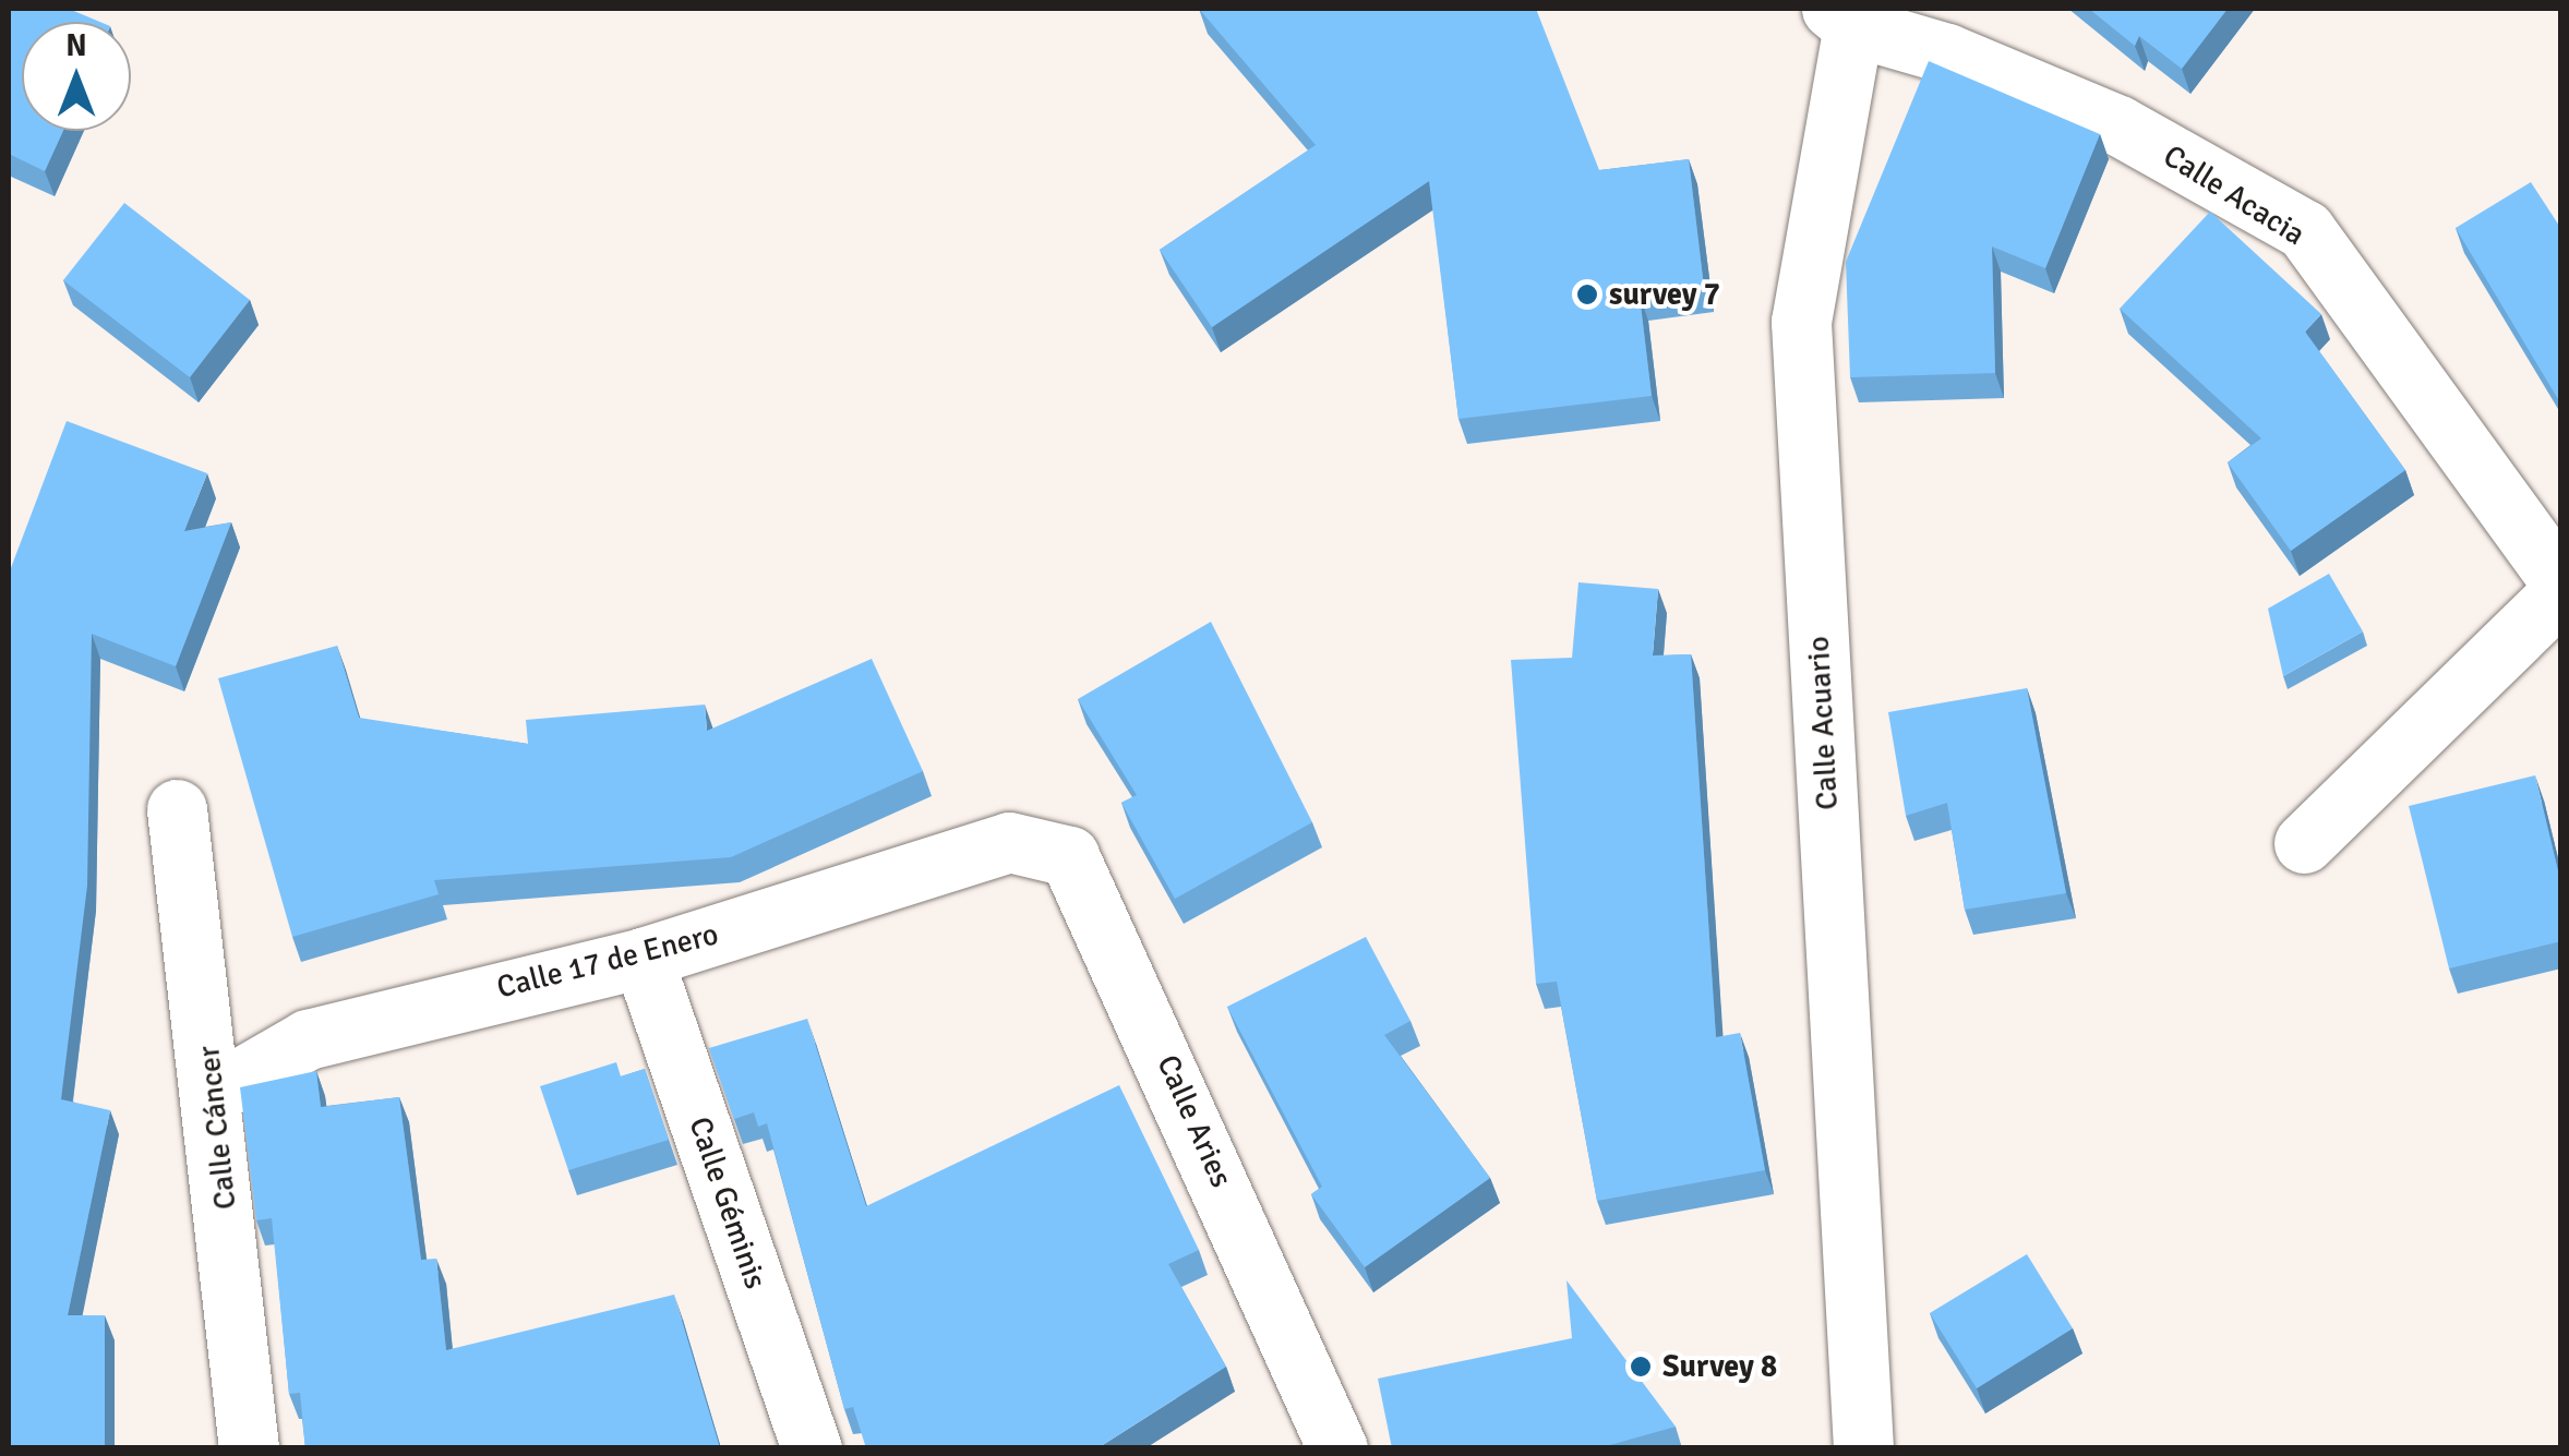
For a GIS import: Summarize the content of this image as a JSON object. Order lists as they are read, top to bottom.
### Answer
{
  "streets": {
    "street": [
      "Calle Acacia",
      "Calle Acuario",
      "Calle 17 de Enero",
      "Calle Aries",
      "Calle Cáncer",
      "Calle Géminis"
    ]
  },
  "crossings": [
    ["Calle Acacia", "Calle Acuario"],
    ["Calle 17 de Enero", "Calle Aries"],
    ["Calle 17 de Enero", "Calle Cáncer"],
    ["Calle 17 de Enero", "Calle Géminis"]
  ],
  "places": ["survey 7", "Survey 8"],
  "north": "top"
}
